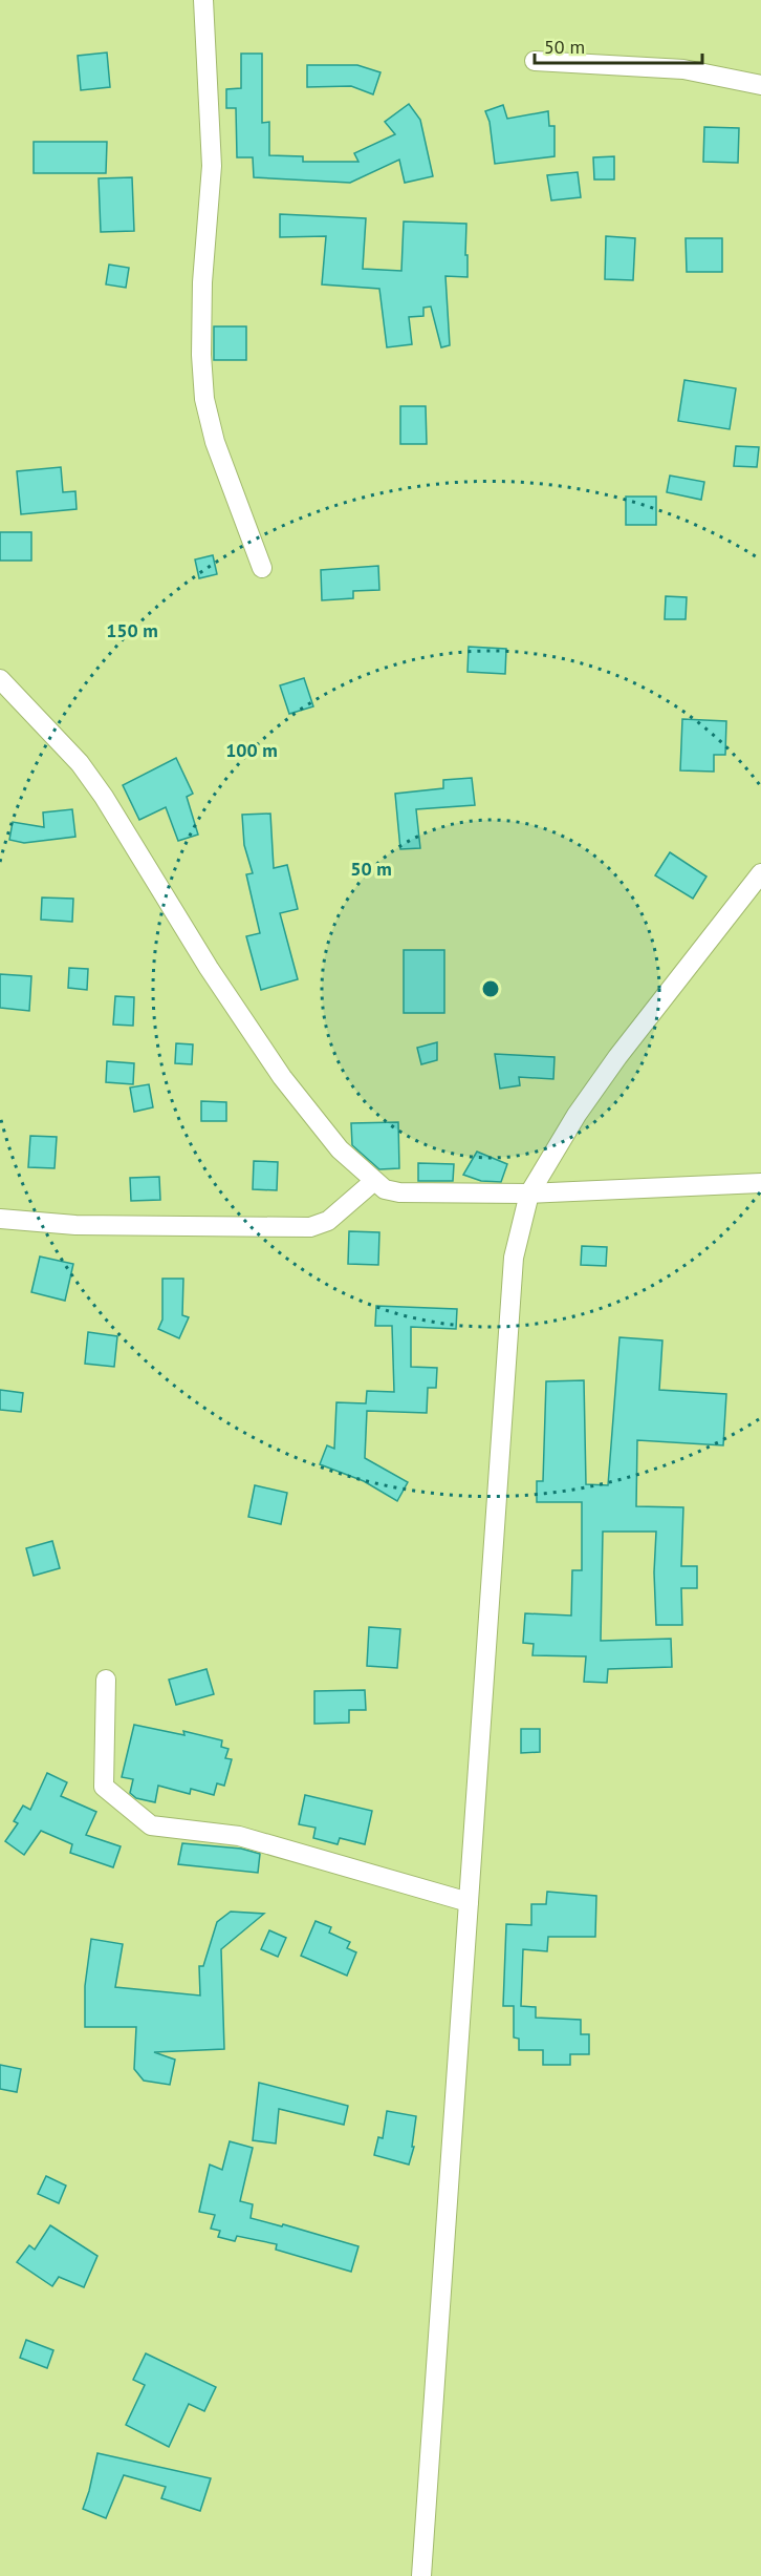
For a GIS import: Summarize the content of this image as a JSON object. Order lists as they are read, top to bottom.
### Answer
{
  "scale_bar": "50 m",
  "rings": ["150 m", "100 m", "50 m"]
}
